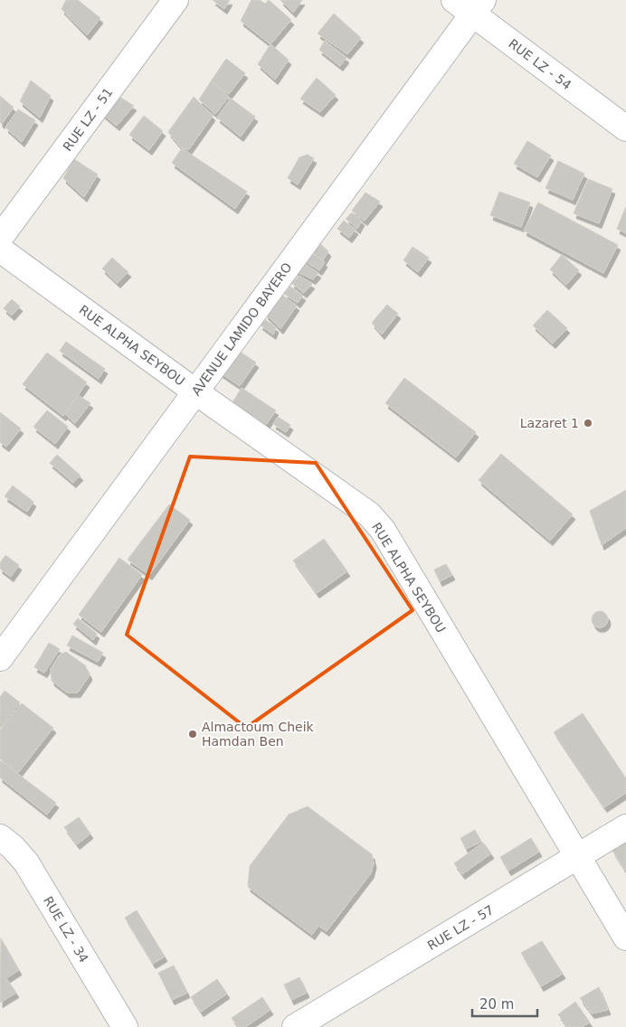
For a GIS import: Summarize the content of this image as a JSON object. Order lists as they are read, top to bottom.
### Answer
{
  "streets": {
    "street": [
      "RUE LZ - 54",
      "RUE LZ - 51",
      "AVENUE LAMIDO BAYERO",
      "RUE ALPHA SEYBOU",
      "RUE LZ - 57",
      "RUE LZ - 34"
    ]
  },
  "crossings": [
    ["RUE LZ - 54", "AVENUE LAMIDO BAYERO"],
    ["AVENUE LAMIDO BAYERO", "RUE ALPHA SEYBOU"],
    ["RUE ALPHA SEYBOU", "RUE LZ - 57"]
  ],
  "places": ["Lazaret 1", "Almactoum Cheik Hamdan Ben"],
  "scale_bar": "20 m"
}
